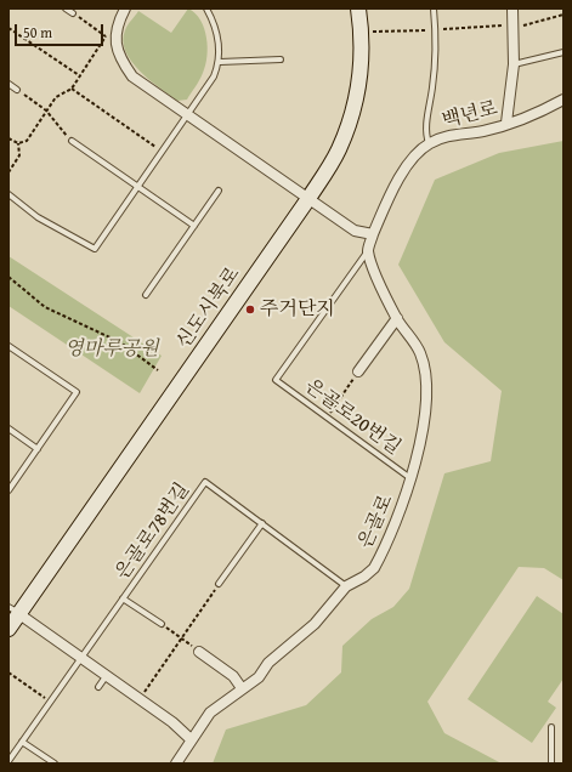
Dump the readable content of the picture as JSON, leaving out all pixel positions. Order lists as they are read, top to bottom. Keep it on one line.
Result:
{"streets":{"street":["백년로","신도시북로","은골로"],"lane":["은골로20번길","은골로78번길"]},"crossings":[["은골로20번길","은골로"]],"parks":["영마루공원"],"places":["주거단지"],"scale_bar":"50 m"}
